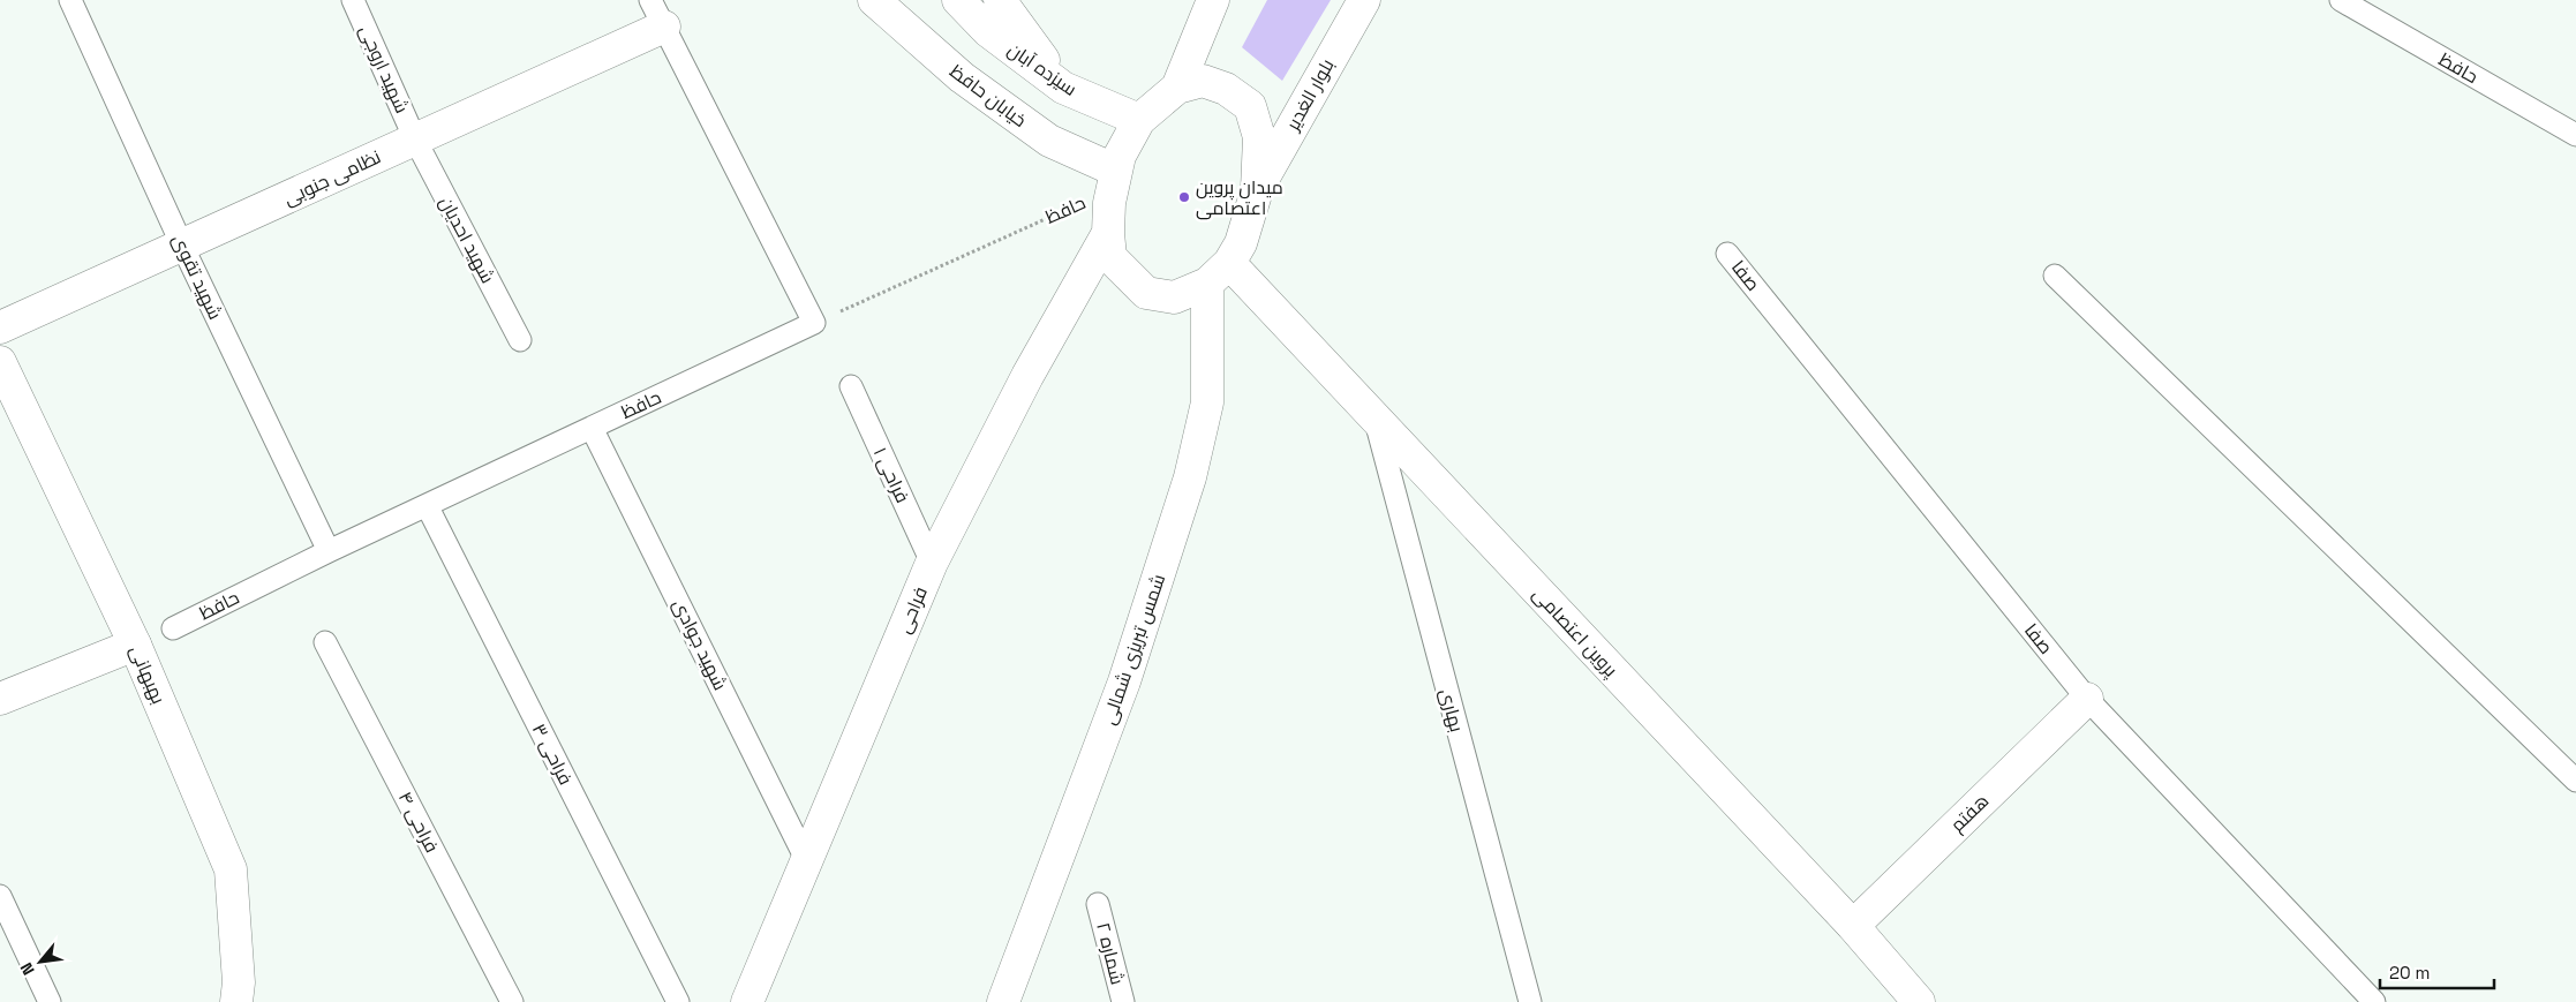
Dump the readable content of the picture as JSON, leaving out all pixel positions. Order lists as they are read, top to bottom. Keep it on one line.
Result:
{"streets":{"street":["سیزده آبان","بلوار الغدیر","خیابان حافظ","نظامی جنوبی","فراحی","پروین اعتصامی","شمس تبریزی شمالی","بهبهانی","هفتم"],"lane":["حافظ","شهید اروجی","شهید احدیان","صفا","شهید تقوی","فراحی ۱","شهید جوادی","بهاری","فراحی ۳","فراحی ۴","شماره ۲"]},"crossings":[["حافظ","سیزده آبان"],["حافظ","بلوار الغدیر"],["حافظ","خیابان حافظ"],["حافظ","شهید تقوی"],["حافظ","فراحی"],["حافظ","پروین اعتصامی"],["حافظ","شهید جوادی"],["حافظ","شمس تبریزی شمالی"],["حافظ","فراحی ۳"],["شهید اروجی","نظامی جنوبی"],["شهید اروجی","شهید احدیان"],["سیزده آبان","بلوار الغدیر"],["سیزده آبان","خیابان حافظ"],["سیزده آبان","فراحی"],["سیزده آبان","پروین اعتصامی"],["سیزده آبان","شمس تبریزی شمالی"],["بلوار الغدیر","خیابان حافظ"],["بلوار الغدیر","فراحی"],["بلوار الغدیر","پروین اعتصامی"],["بلوار الغدیر","شمس تبریزی شمالی"],["خیابان حافظ","فراحی"],["خیابان حافظ","پروین اعتصامی"],["خیابان حافظ","شمس تبریزی شمالی"],["نظامی جنوبی","شهید احدیان"],["نظامی جنوبی","شهید تقوی"],["صفا","هفتم"],["فراحی ۱","فراحی"],["فراحی","پروین اعتصامی"],["فراحی","شهید جوادی"],["فراحی","شمس تبریزی شمالی"],["پروین اعتصامی","شمس تبریزی شمالی"],["پروین اعتصامی","بهاری"],["پروین اعتصامی","هفتم"]],"places":["میدان پروین اعتصامی"],"scale_bar":"20 m","north":"bottom left"}
